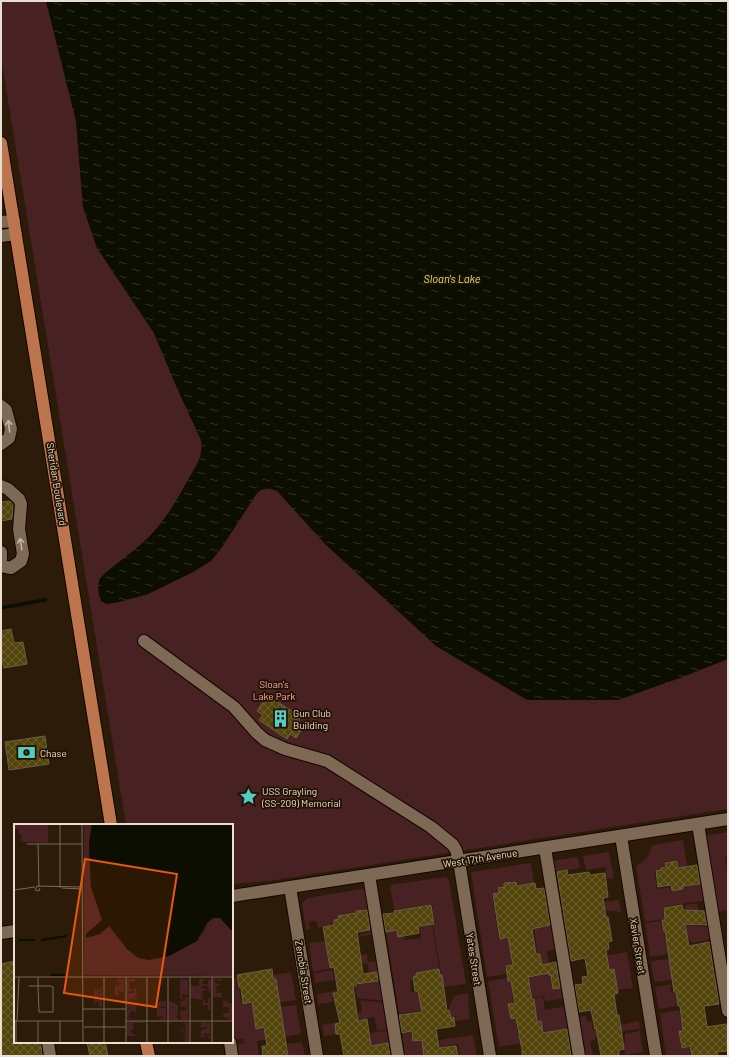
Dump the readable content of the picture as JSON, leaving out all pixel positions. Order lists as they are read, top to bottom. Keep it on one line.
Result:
{"streets":{"main road":["Sheridan Boulevard"],"street":["West 17th Avenue","Xavier Street","Yates Street","Zenobia Street"]},"crossings":[["West 17th Avenue","Xavier Street"],["West 17th Avenue","Yates Street"],["West 17th Avenue","Zenobia Street"]],"water":["Sloan's Lake"],"parks":["Sloan's Lake Park"],"places":{"building":["Gun Club Building"],"bank":["Chase"],"place":["USS Grayling (SS-209) Memorial"]}}
